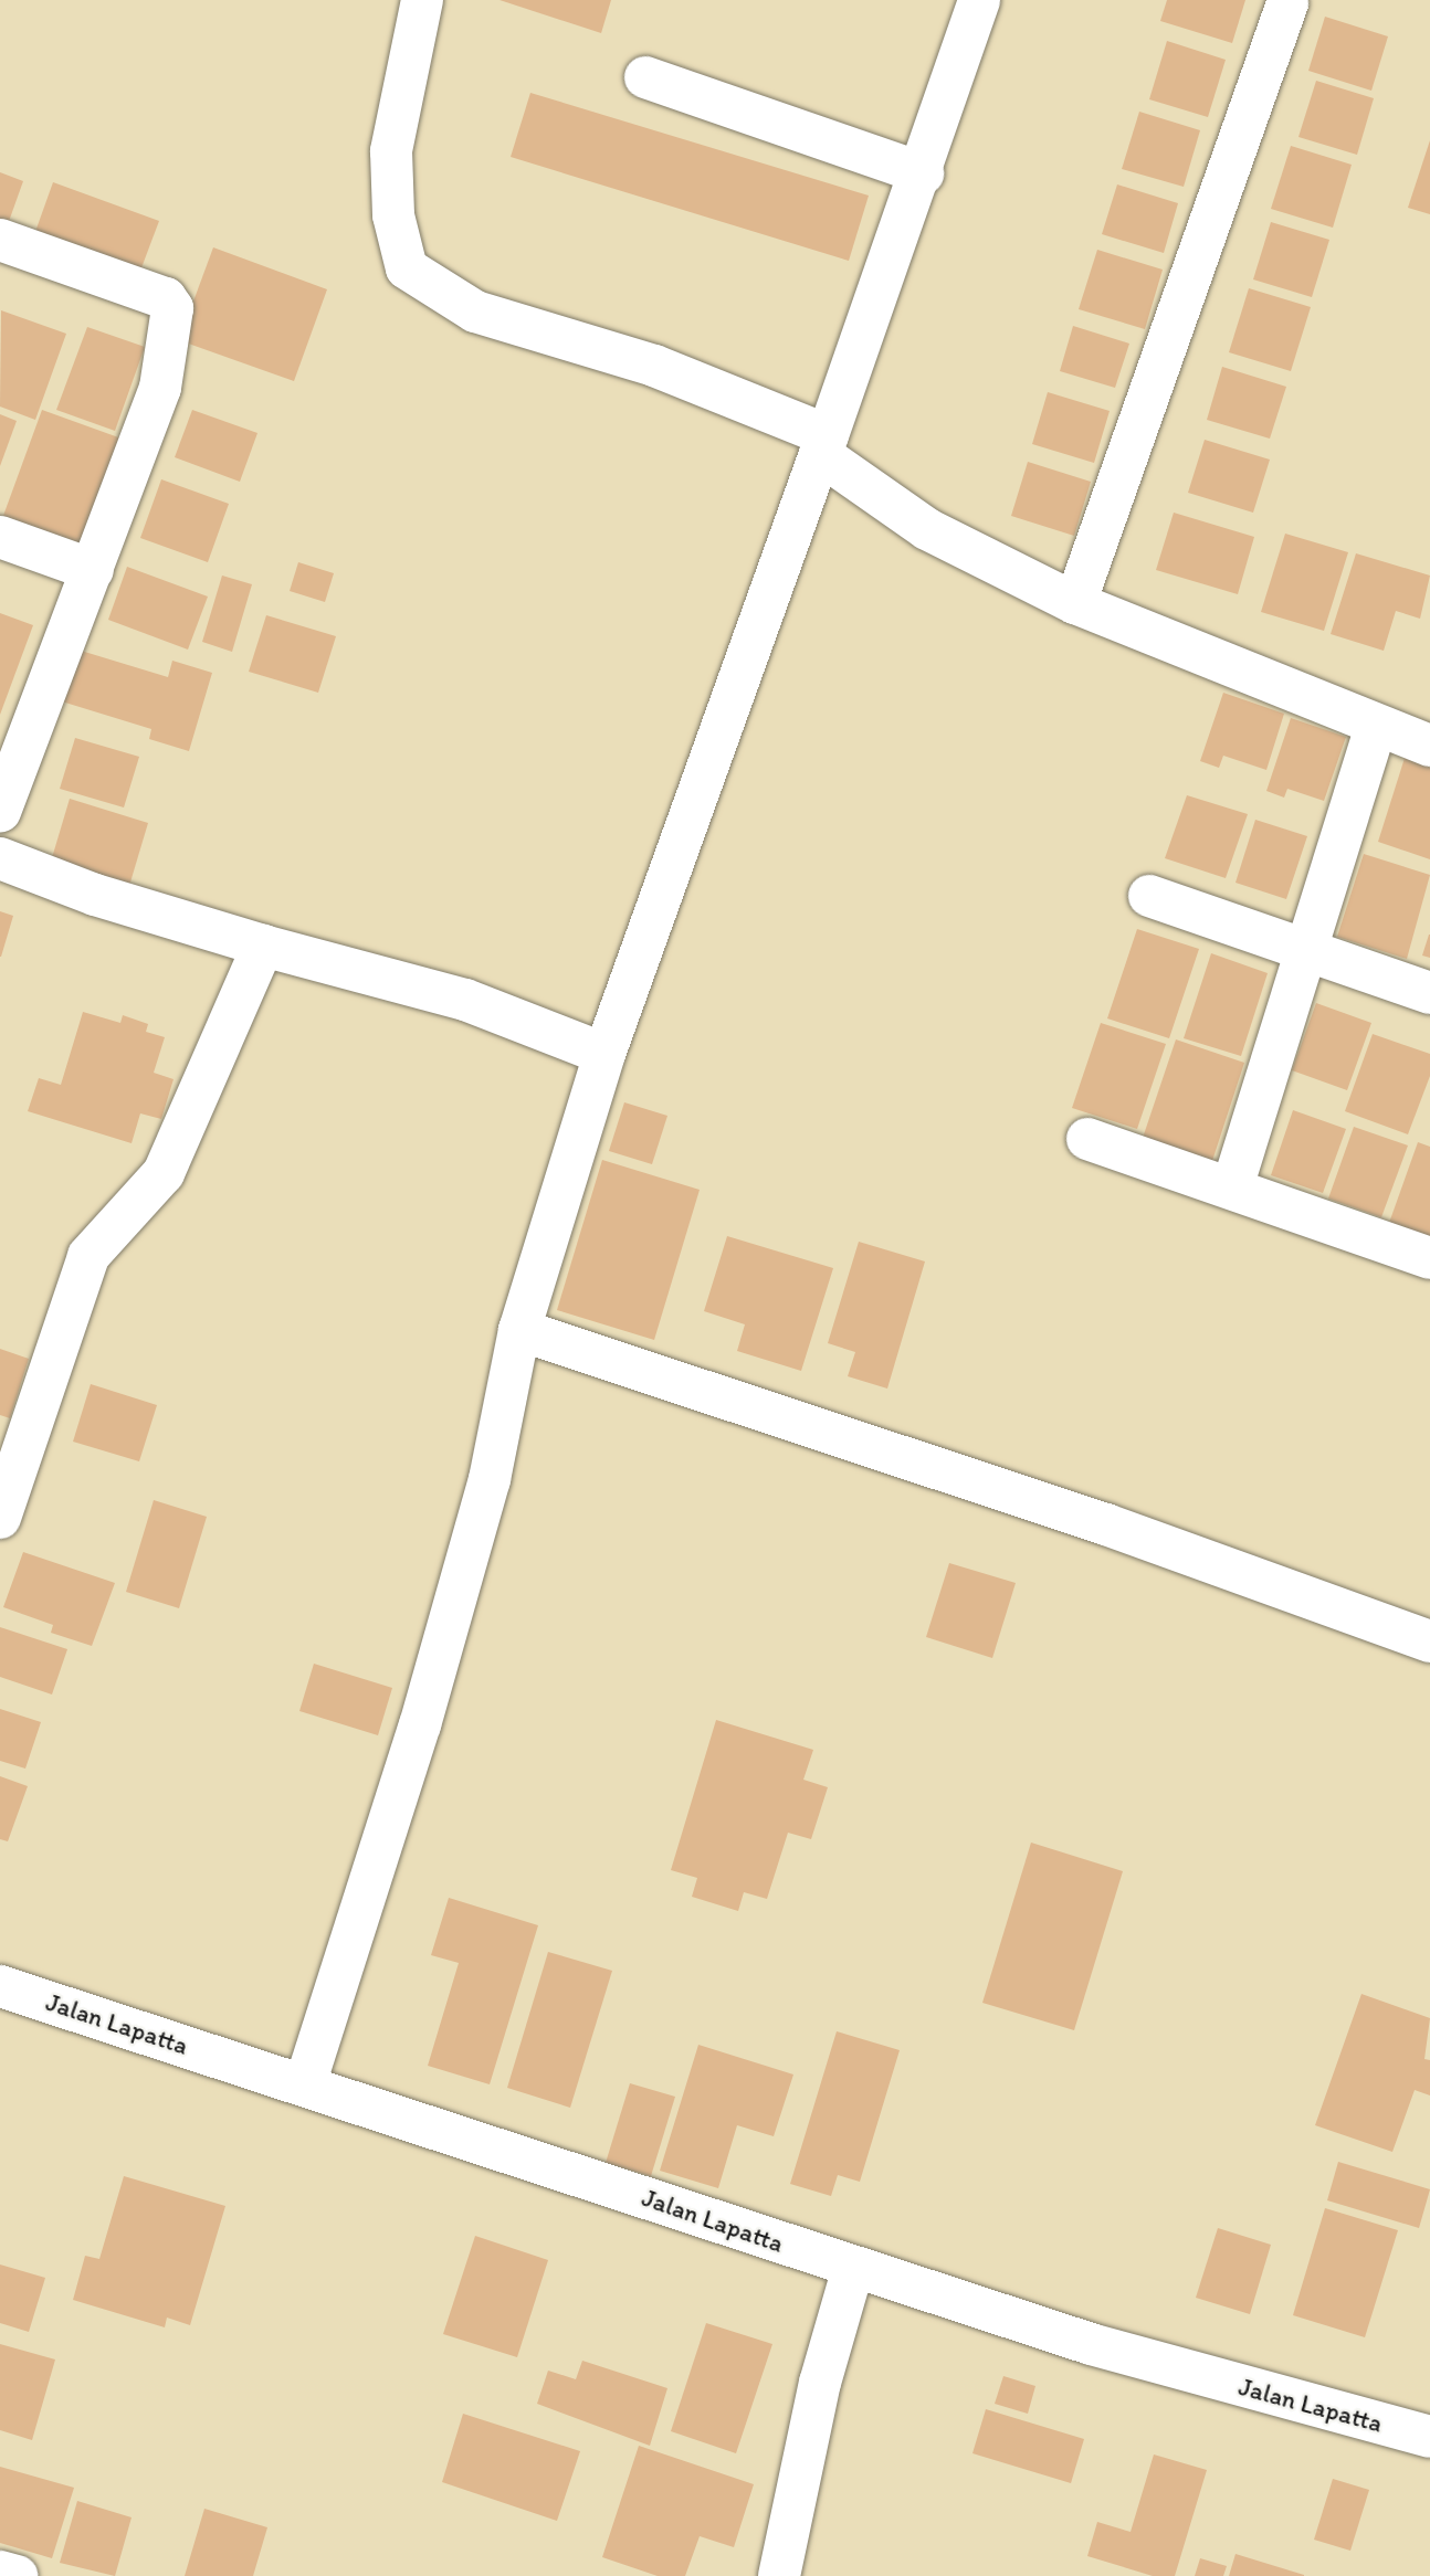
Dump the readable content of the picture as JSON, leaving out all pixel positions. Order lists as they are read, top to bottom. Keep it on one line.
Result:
{"streets":{"street":["Jalan Lapatta"]}}
